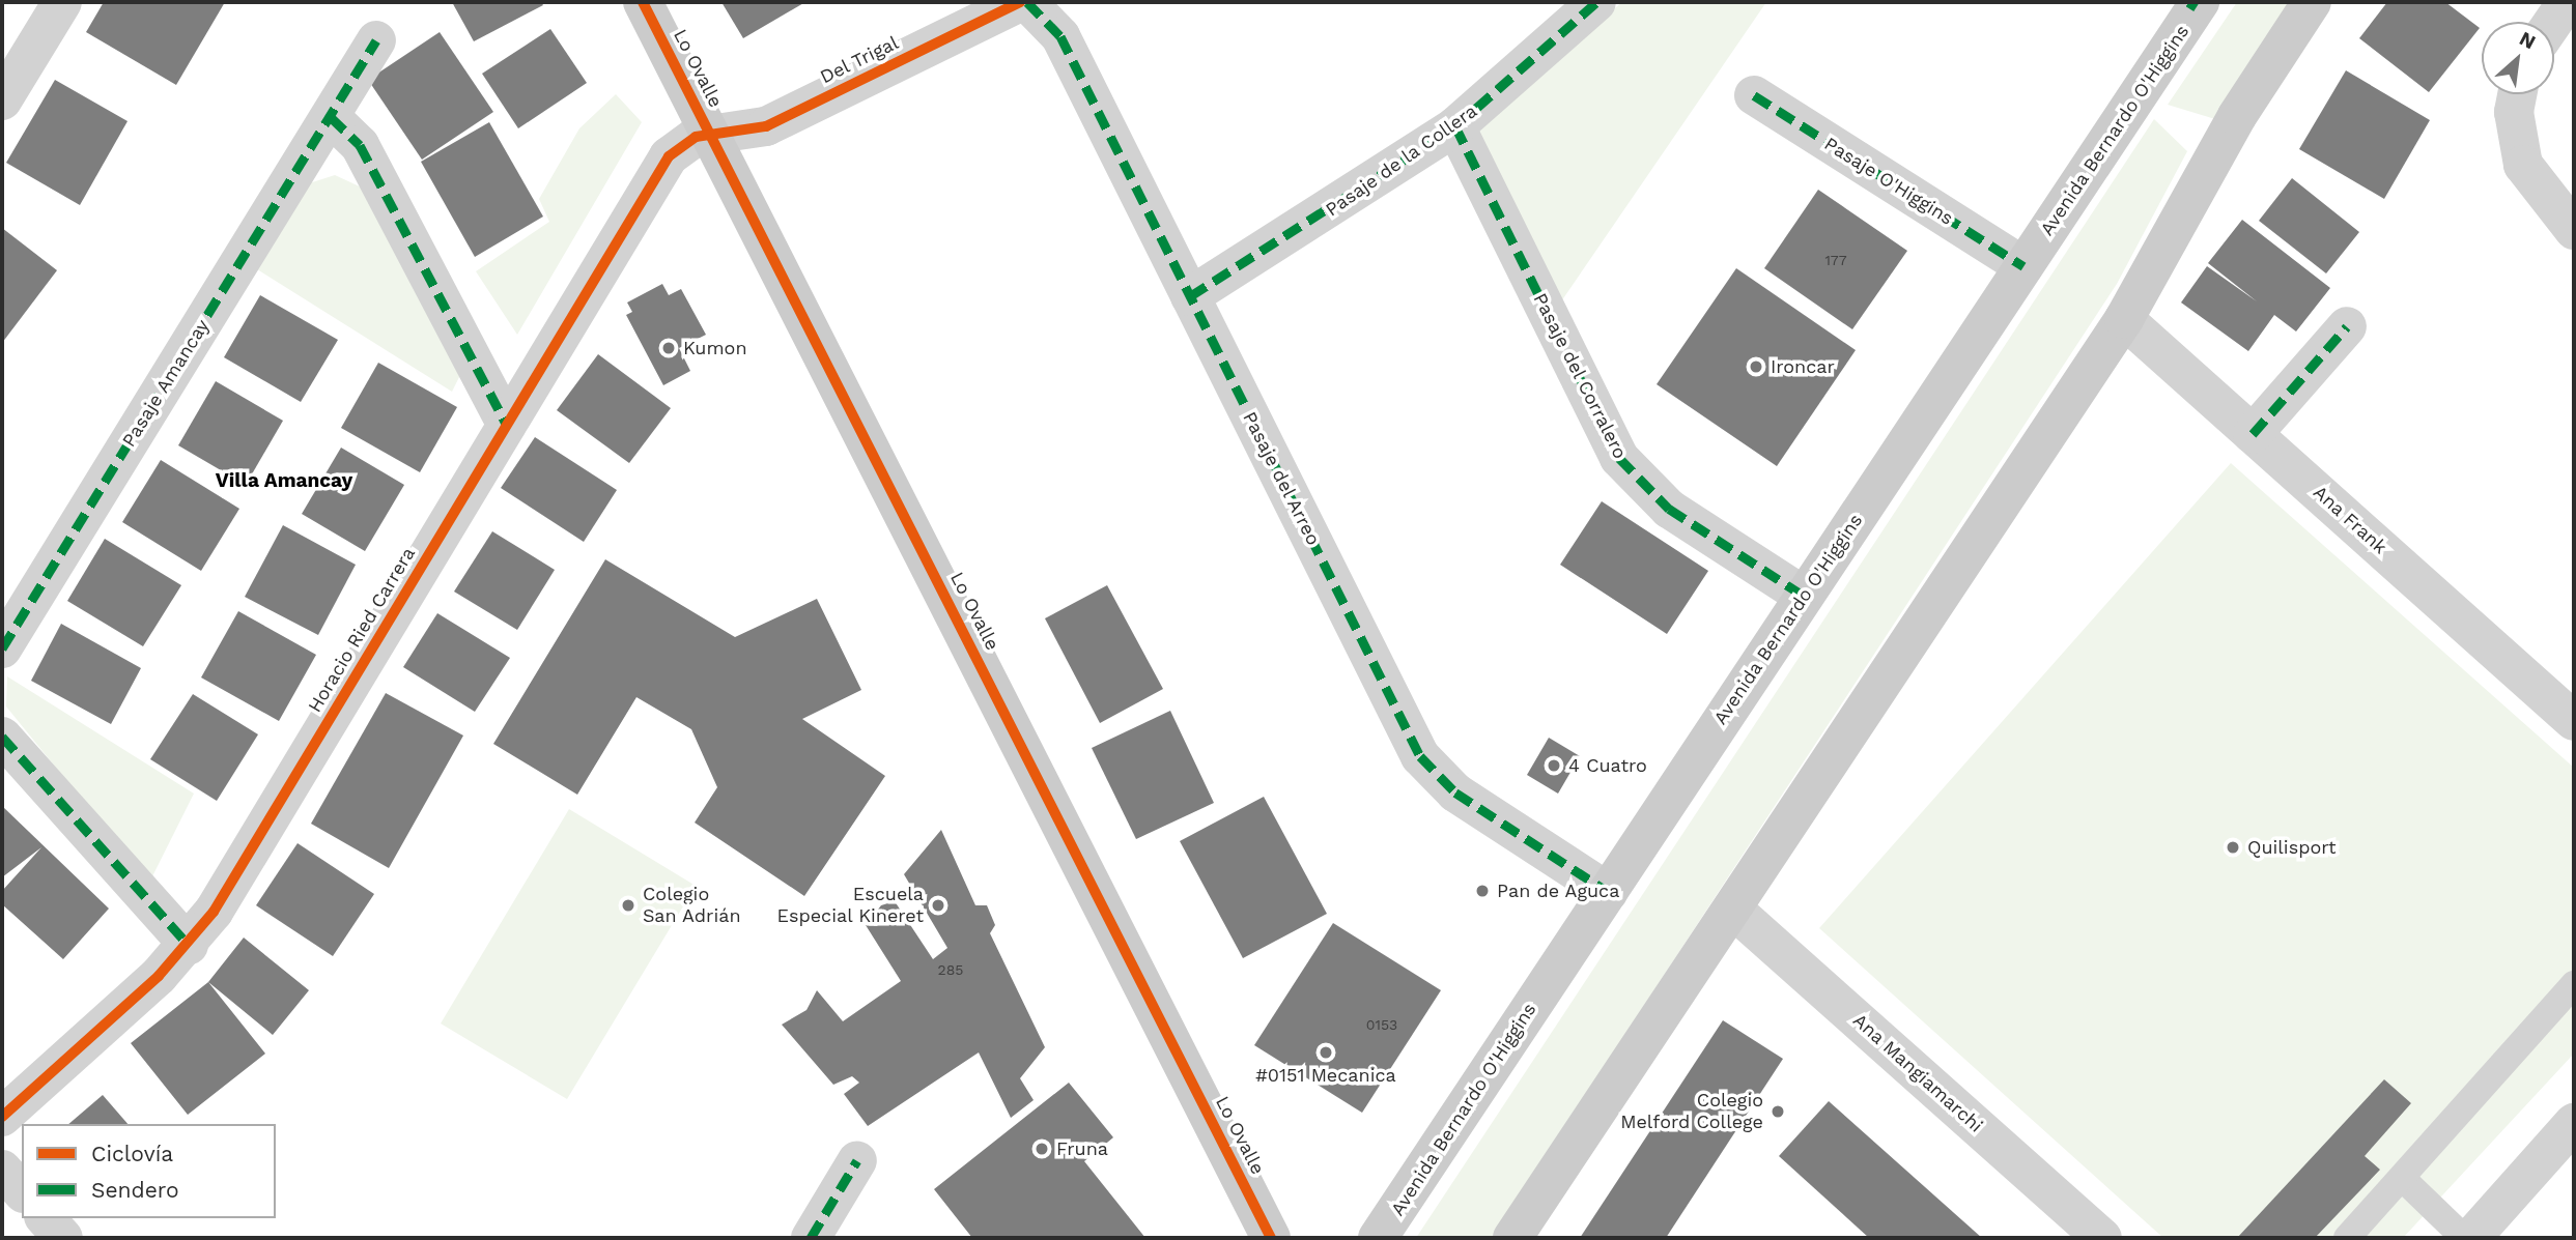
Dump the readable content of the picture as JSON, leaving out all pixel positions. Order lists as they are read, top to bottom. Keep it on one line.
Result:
{"streets":{"main road":["Lo Ovalle","Avenida Bernardo O'Higgins"],"street":["Del Trigal","Pasaje de la Collera","Pasaje O'Higgins","Pasaje del Corralero","Pasaje Amancay","Pasaje del Arreo","Ana Frank","Horacio Ried Carrera","Ana Mangiamarchi"]},"crossings":[["Del Trigal","Lo Ovalle"],["Del Trigal","Horacio Ried Carrera"],["Lo Ovalle","Horacio Ried Carrera"],["Avenida Bernardo O'Higgins","Pasaje O'Higgins"],["Avenida Bernardo O'Higgins","Pasaje del Corralero"],["Avenida Bernardo O'Higgins","Pasaje del Arreo"],["Pasaje de la Collera","Pasaje del Corralero"],["Pasaje de la Collera","Pasaje del Arreo"]],"districts":["Villa Amancay"],"places":["Kumon","Ironcar","4 Cuatro","Quilisport","Pan de Aguca","Colegio San Adrián","Escuela Especial Kineret","#0151 Mecanica","Colegio Melford College","Fruna"],"house_numbers":["177","285","0153"],"legend":["Ciclovía","Sendero"],"north":"top right"}
